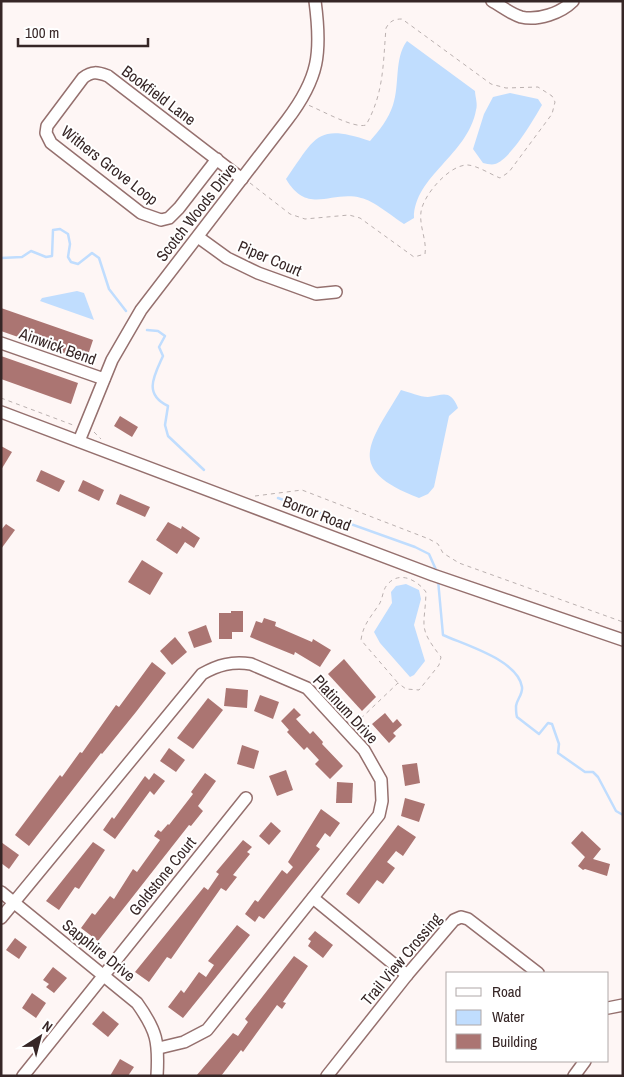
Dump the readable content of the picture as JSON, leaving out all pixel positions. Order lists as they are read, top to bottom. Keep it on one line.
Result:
{"streets":{"street":["Bookfield Lane","Withers Grove Loop","Scotch Woods Drive","Piper Court","Ainwick Bend","Borror Road","Platinum Drive","Goldstone Court","Sapphire Drive","Trail View Crossing"]},"crossings":[["Bookfield Lane","Withers Grove Loop"],["Bookfield Lane","Scotch Woods Drive"],["Scotch Woods Drive","Piper Court"],["Scotch Woods Drive","Ainwick Bend"],["Scotch Woods Drive","Borror Road"],["Platinum Drive","Sapphire Drive"],["Goldstone Court","Sapphire Drive"]],"legend":["Road","Water","Building"],"scale_bar":"100 m","north":"top right"}
